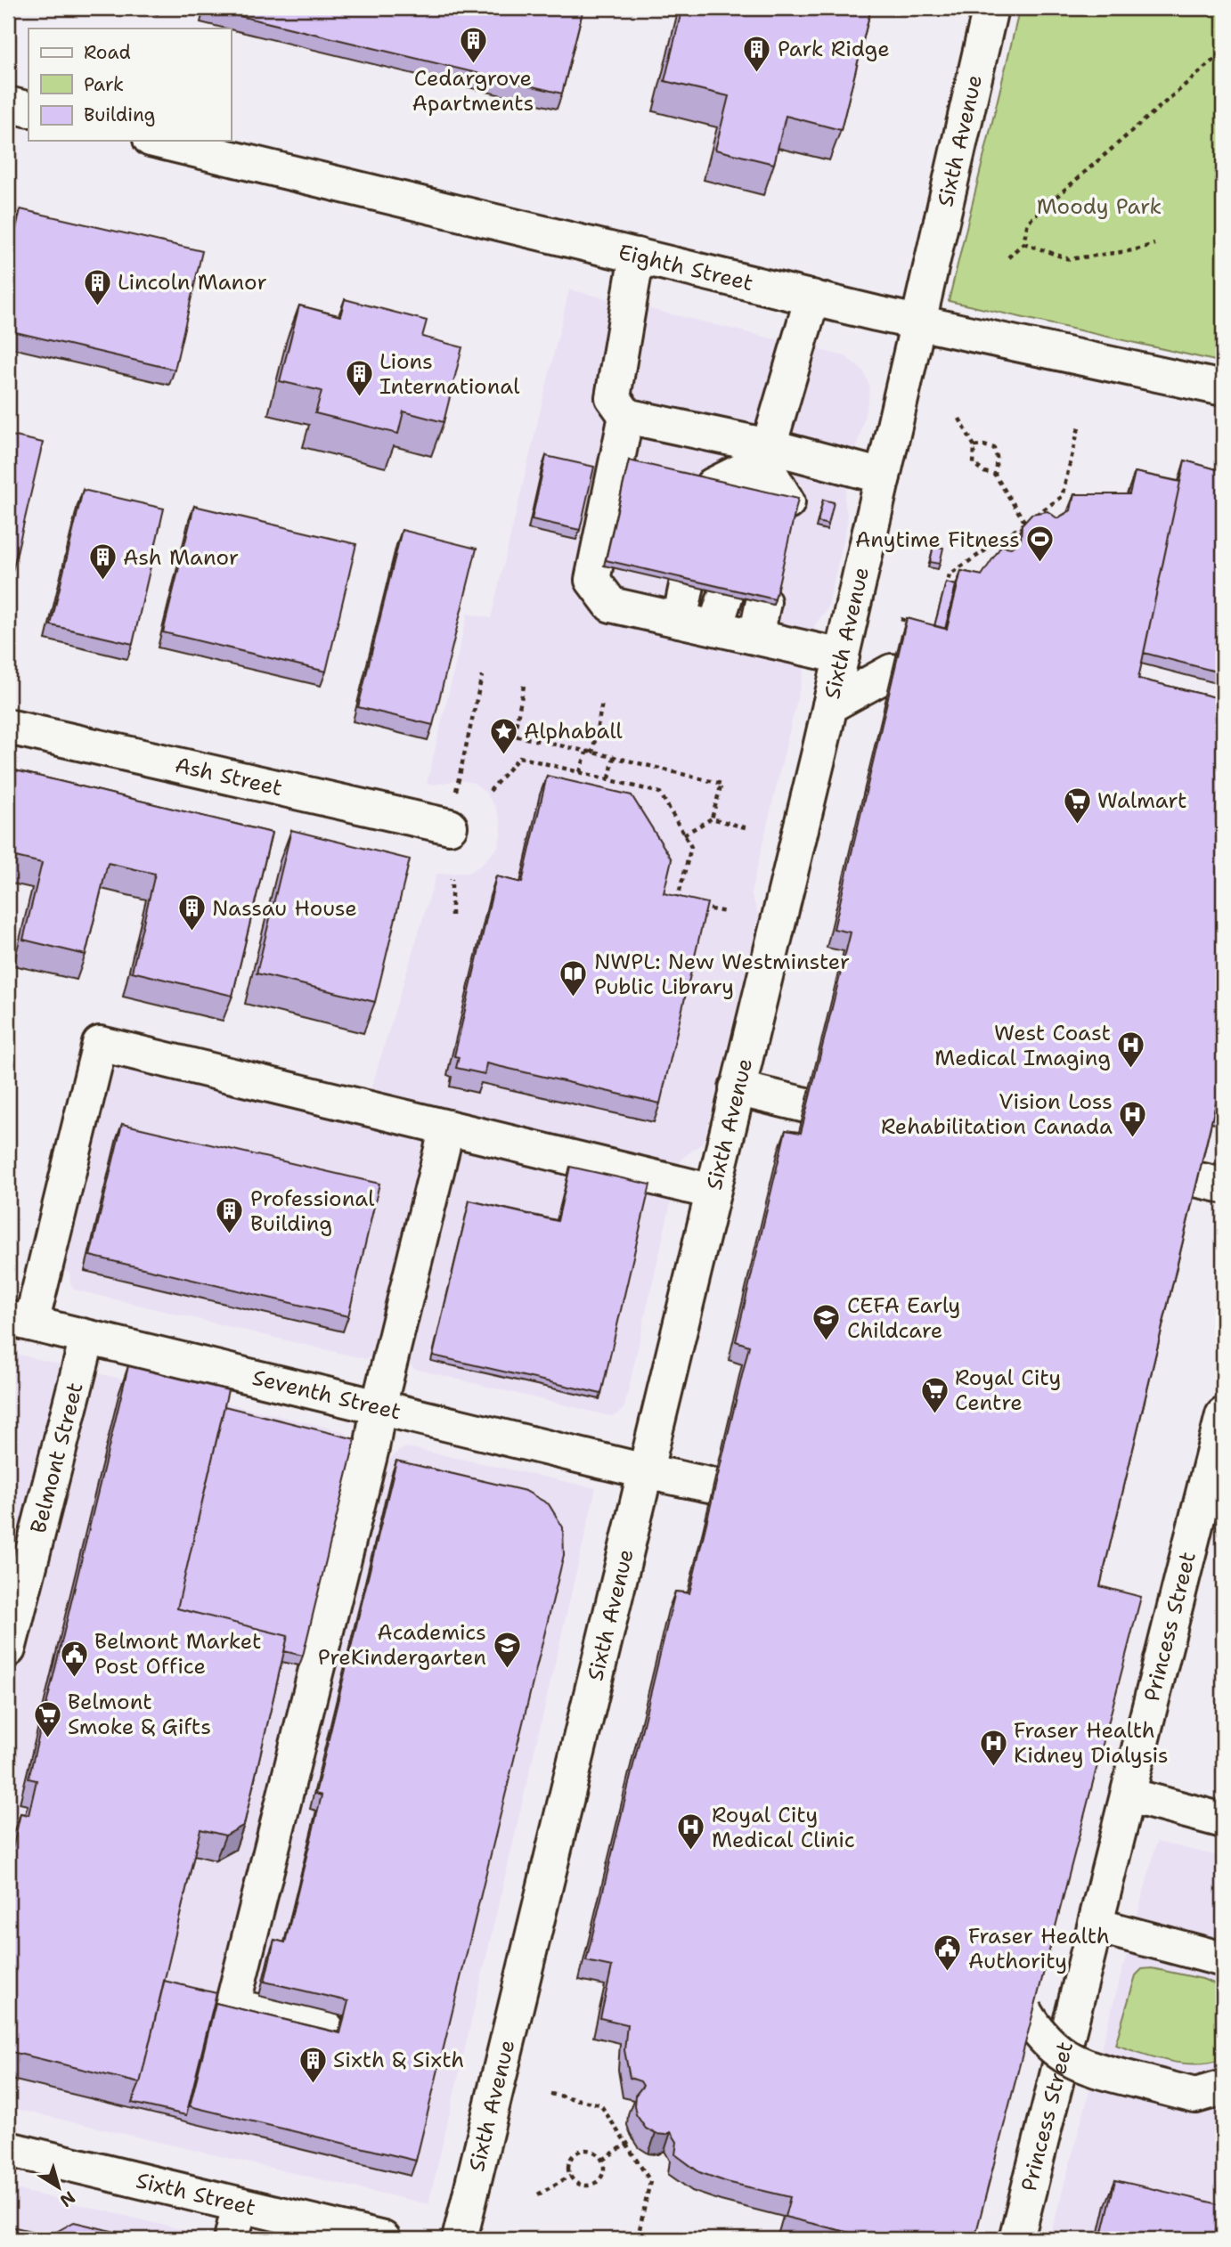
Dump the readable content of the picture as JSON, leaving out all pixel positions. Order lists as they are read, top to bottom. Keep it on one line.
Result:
{"streets":{"street":["Sixth Avenue","Eighth Street","Ash Street","Seventh Street","Belmont Street","Princess Street","Sixth Street"]},"crossings":[["Sixth Avenue","Eighth Street"],["Sixth Avenue","Seventh Street"],["Seventh Street","Belmont Street"]],"parks":["Moody Park"],"places":{"building":["Cedargrove Apartments","Park Ridge","Lincoln Manor","Lions International","Ash Manor","Nassau House","Professional Building","Sixth & Sixth"],"sports":["Anytime Fitness"],"place":["Alphaball"],"supermarket":["Walmart","Royal City Centre","Belmont Smoke & Gifts"],"library":["NWPL: New Westminster Public Library"],"hospital":["West Coast Medical Imaging","Vision Loss Rehabilitation Canada","Fraser Health Kidney Dialysis","Royal City Medical Clinic"],"school or university":["CEFA Early Childcare","Academics PreKindergarten"],"public building":["Belmont Market Post Office","Fraser Health Authority"]},"legend":["Road","Park","Building"],"north":"bottom right"}
